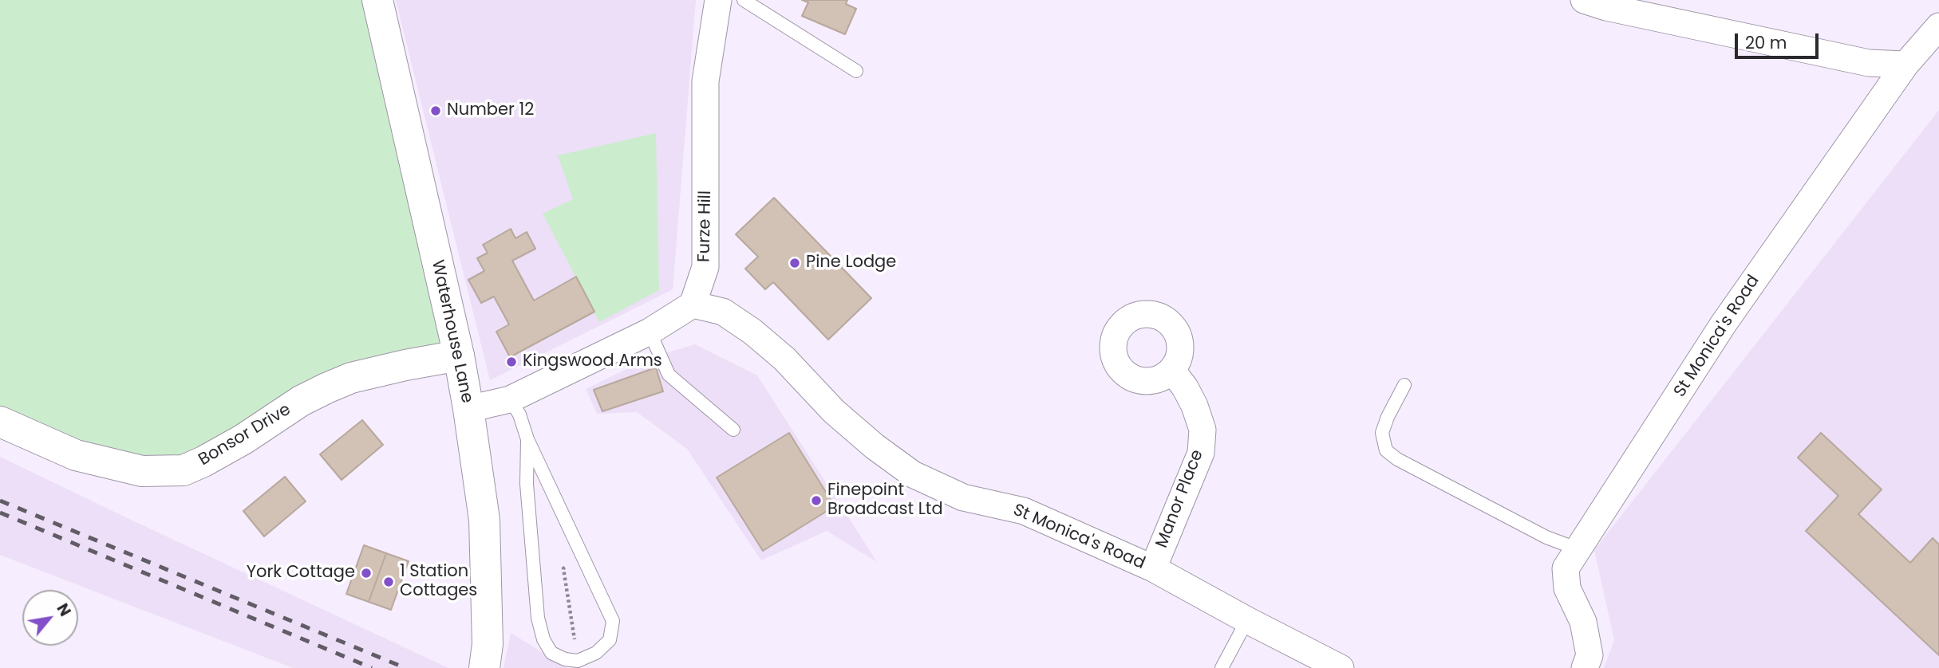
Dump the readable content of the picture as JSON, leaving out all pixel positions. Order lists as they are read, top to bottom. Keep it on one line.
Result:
{"streets":{"main road":["Waterhouse Lane","Bonsor Drive"],"street":["Furze Hill","St Monica's Road","Manor Place"]},"crossings":[["Furze Hill","St Monica's Road"],["Waterhouse Lane","Bonsor Drive"],["St Monica's Road","Manor Place"]],"places":["Number 12","Pine Lodge","Kingswood Arms","Finepoint Broadcast Ltd","York Cottage","1 Station Cottages"],"scale_bar":"20 m","north":"top right"}
